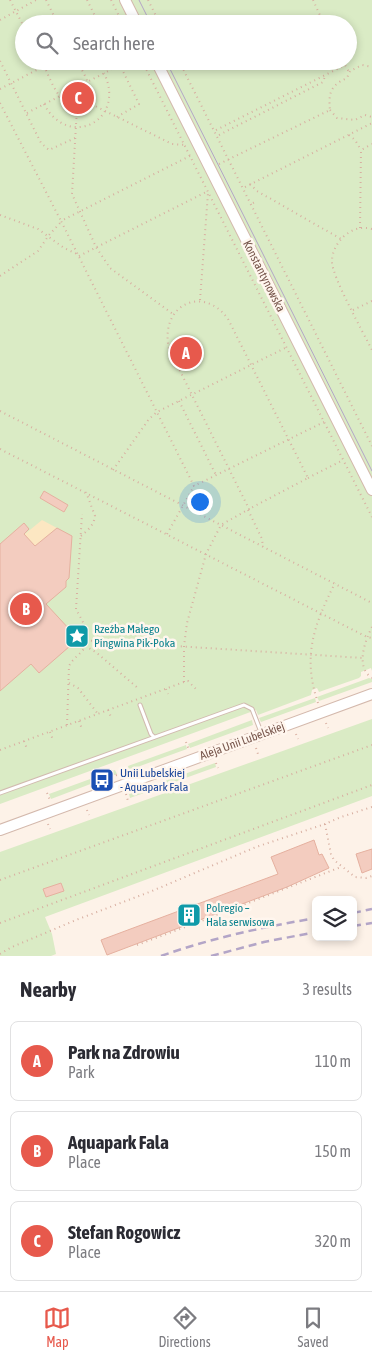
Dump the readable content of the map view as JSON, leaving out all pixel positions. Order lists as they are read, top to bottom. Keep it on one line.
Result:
{"streets":{"main road":["Konstantynowska","Aleja Unii Lubelskiej"]},"places":{"place":["Rzeźba Małego Pingwina Pik-Poka"],"bus stop":["Unii Lubelskiej - Aquapark Fala"],"building":["Polregio – Hala serwisowa"]},"page":{"search":"Search here","pins":["C","A","B"],"heading":["Nearby","3 results"],"list":[{"mark":"A","name":"Park na Zdrowiu","note":"Park","value":"110 m"},{"mark":"B","name":"Aquapark Fala","note":"Place","value":"150 m"},{"mark":"C","name":"Stefan Rogowicz","note":"Place","value":"320 m"}],"nav":["Map","Directions","Saved"]}}
